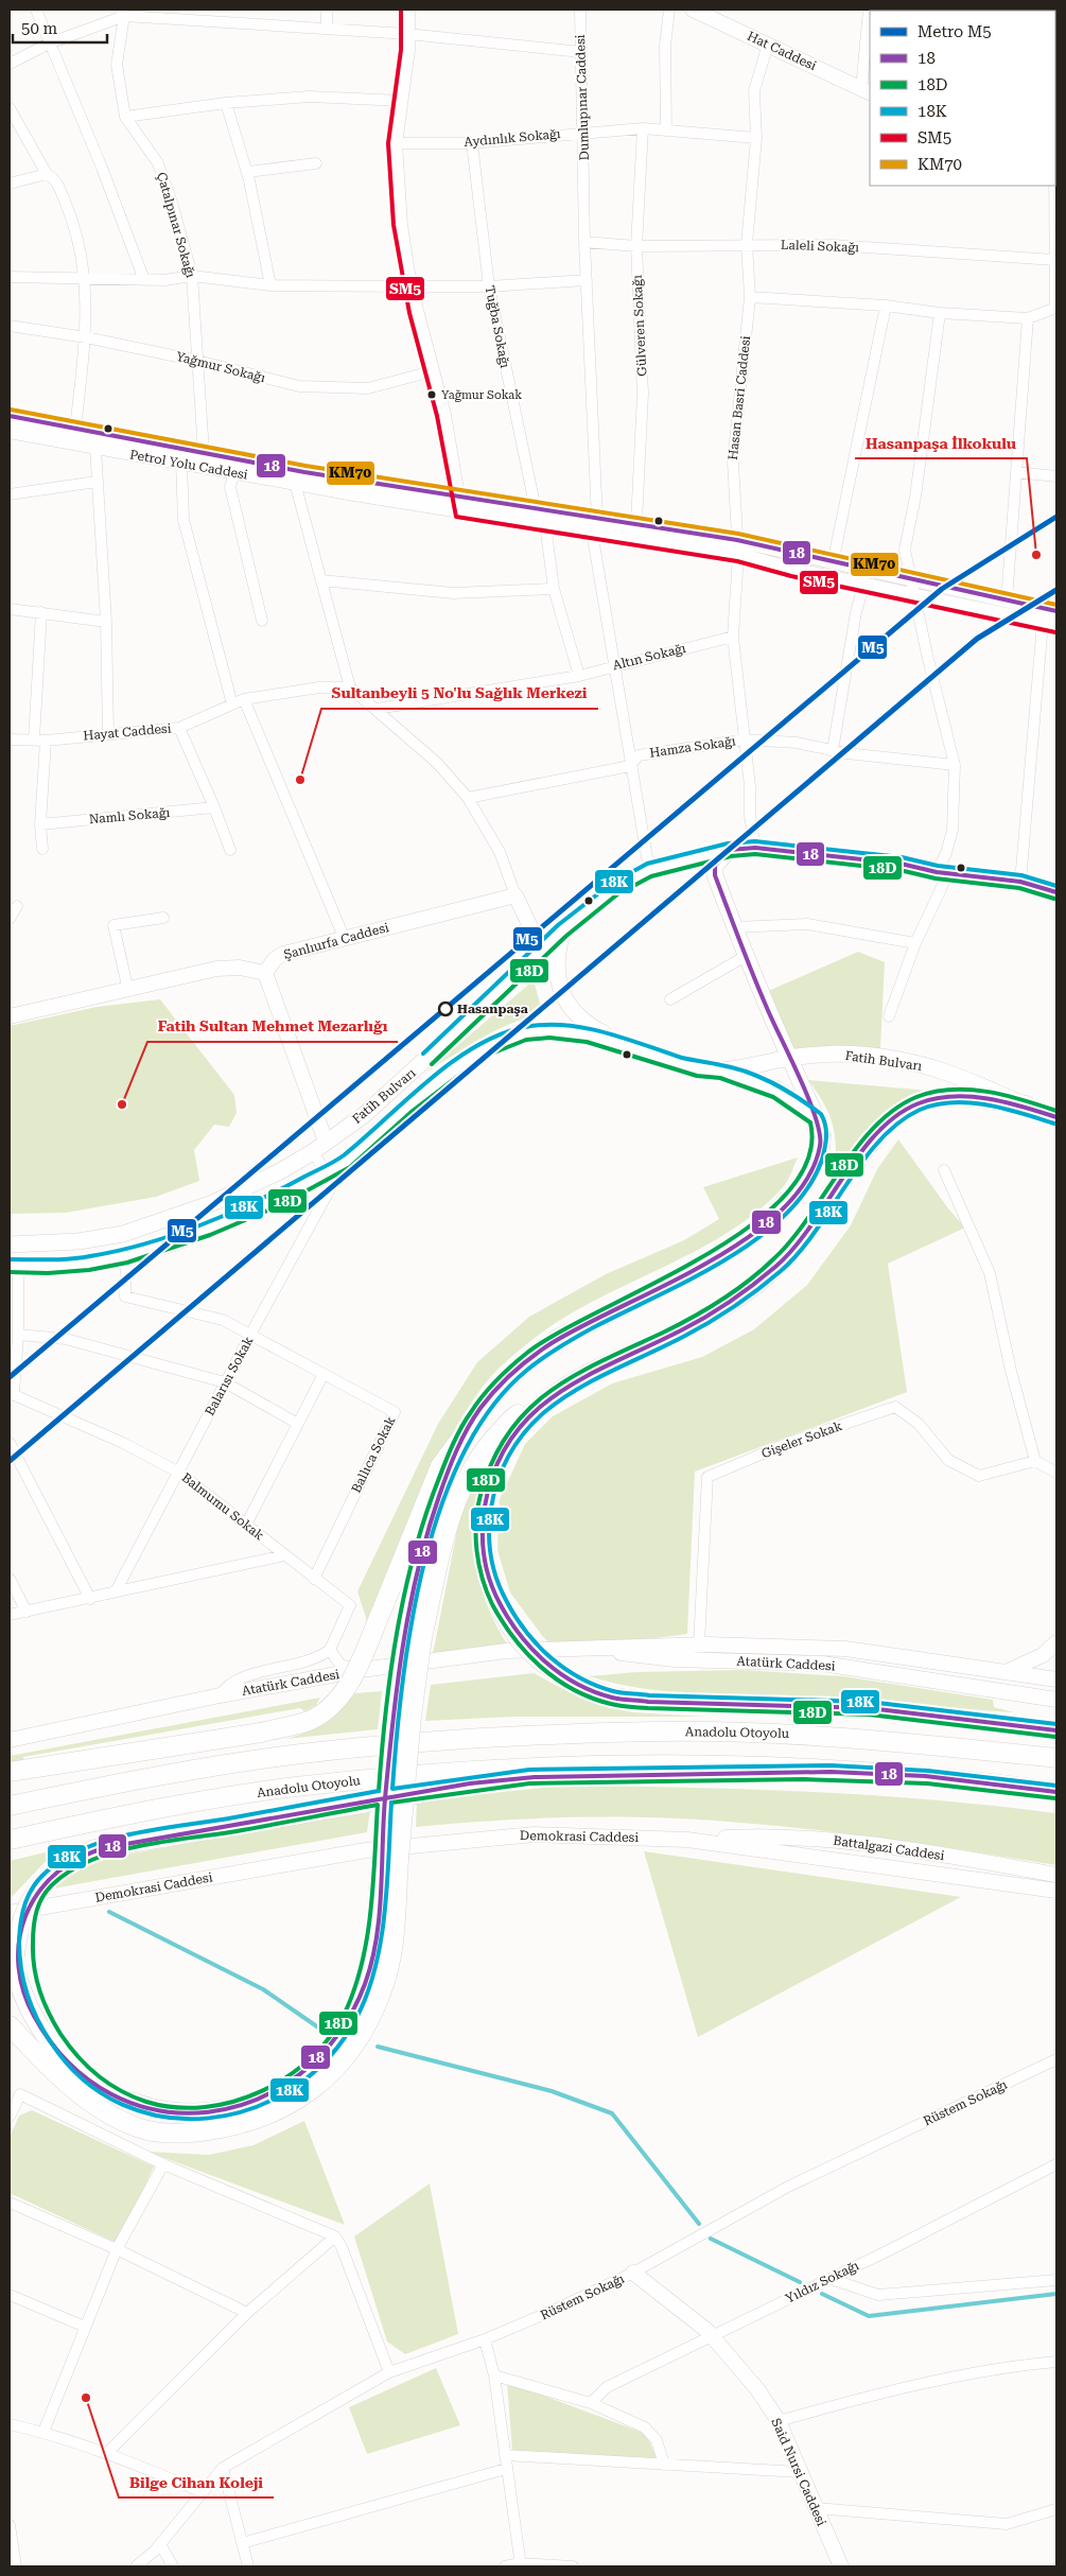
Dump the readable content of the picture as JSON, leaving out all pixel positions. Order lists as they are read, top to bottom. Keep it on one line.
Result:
{"streets":{"highway":["Anadolu Otoyolu"],"main road":["Hat Caddesi","Petrol Yolu Caddesi","Şanlıurfa Caddesi","Fatih Bulvarı","Atatürk Caddesi","Demokrasi Caddesi","Battalgazi Caddesi","Said Nursi Caddesi"],"street":["Dumlupınar Caddesi","Aydınlık Sokağı","Çatalpınar Sokağı","Laleli Sokağı","Gülveren Sokağı","Tuğba Sokağı","Yağmur Sokağı","Hasan Basri Caddesi","Altın Sokağı","Hayat Caddesi","Hamza Sokağı","Namlı Sokağı","Balarısı Sokak","Gişeler Sokak","Ballıca Sokak","Balmumu Sokak","Rüstem Sokağı","Yıldız Sokağı"]},"crossings":[["Hat Caddesi","Hasan Basri Caddesi"],["Dumlupınar Caddesi","Aydınlık Sokağı"],["Dumlupınar Caddesi","Laleli Sokağı"],["Dumlupınar Caddesi","Petrol Yolu Caddesi"],["Dumlupınar Caddesi","Altın Sokağı"],["Dumlupınar Caddesi","Hamza Sokağı"],["Dumlupınar Caddesi","Fatih Bulvarı"],["Aydınlık Sokağı","Gülveren Sokağı"],["Aydınlık Sokağı","Tuğba Sokağı"],["Aydınlık Sokağı","Hasan Basri Caddesi"],["Çatalpınar Sokağı","Yağmur Sokağı"],["Çatalpınar Sokağı","Petrol Yolu Caddesi"],["Laleli Sokağı","Gülveren Sokağı"],["Laleli Sokağı","Hasan Basri Caddesi"],["Gülveren Sokağı","Petrol Yolu Caddesi"],["Tuğba Sokağı","Petrol Yolu Caddesi"],["Hasan Basri Caddesi","Petrol Yolu Caddesi"],["Hasan Basri Caddesi","Altın Sokağı"],["Hasan Basri Caddesi","Hamza Sokağı"],["Hasan Basri Caddesi","Fatih Bulvarı"],["Fatih Bulvarı","Balarısı Sokak"],["Balarısı Sokak","Balmumu Sokak"],["Gişeler Sokak","Atatürk Caddesi"],["Ballıca Sokak","Balmumu Sokak"],["Demokrasi Caddesi","Battalgazi Caddesi"],["Rüstem Sokağı","Said Nursi Caddesi"],["Yıldız Sokağı","Said Nursi Caddesi"]],"places":["Yağmur Sokak","Hasanpaşa İlkokulu","Sultanbeyli 5 No'lu Sağlık Merkezi","Hasanpaşa","Fatih Sultan Mehmet Mezarlığı","Bilge Cihan Koleji"],"lines":["transit line SM5","transit line KM70","transit line 18","metro line M5","transit line 18K","transit line 18D"],"legend":["Metro M5","18","18D","18K","SM5","KM70"],"scale_bar":"50 m"}
